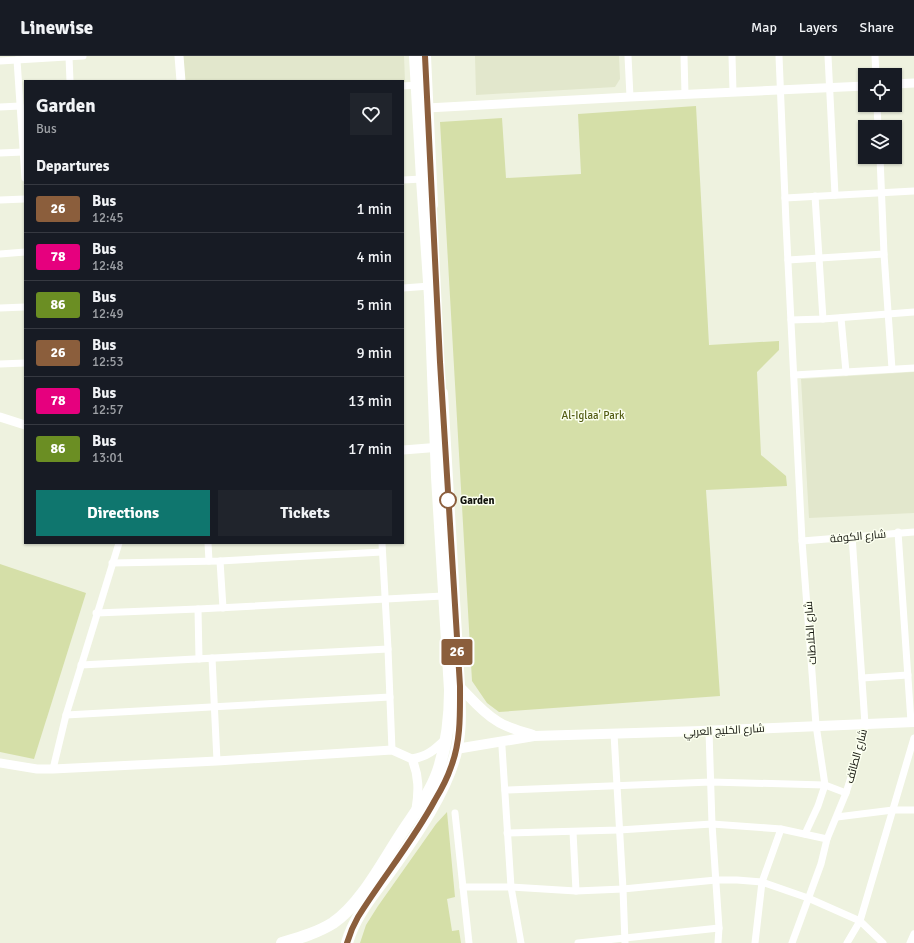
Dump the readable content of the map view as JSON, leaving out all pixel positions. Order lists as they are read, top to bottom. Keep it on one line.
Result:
{"streets":{"main road":["شارع الخليج العربي"],"street":["شارع الكوفة","شارع الخلاطات","شارع الطائف"]},"crossings":[["شارع الكوفة","شارع الخلاطات"],["شارع الكوفة","شارع الطائف"],["شارع الخلاطات","شارع الخليج العربي"],["شارع الخليج العربي","شارع الطائف"]],"parks":["Al-Iglaa' Park"],"places":["Garden"],"lines":["bus line 26"],"page":{"header":"Linewise","nav":["Map","Layers","Share"],"on_map":"26","heading":[["Garden","Bus"],"Departures"],"list":[{"mark":"26","name":"Bus","note":"12:45","value":"1 min"},{"mark":"78","name":"Bus","note":"12:48","value":"4 min"},{"mark":"86","name":"Bus","note":"12:49","value":"5 min"},{"mark":"26","name":"Bus","note":"12:53","value":"9 min"},{"mark":"78","name":"Bus","note":"12:57","value":"13 min"},{"mark":"86","name":"Bus","note":"13:01","value":"17 min"}],"buttons":["Directions","Tickets"]}}
